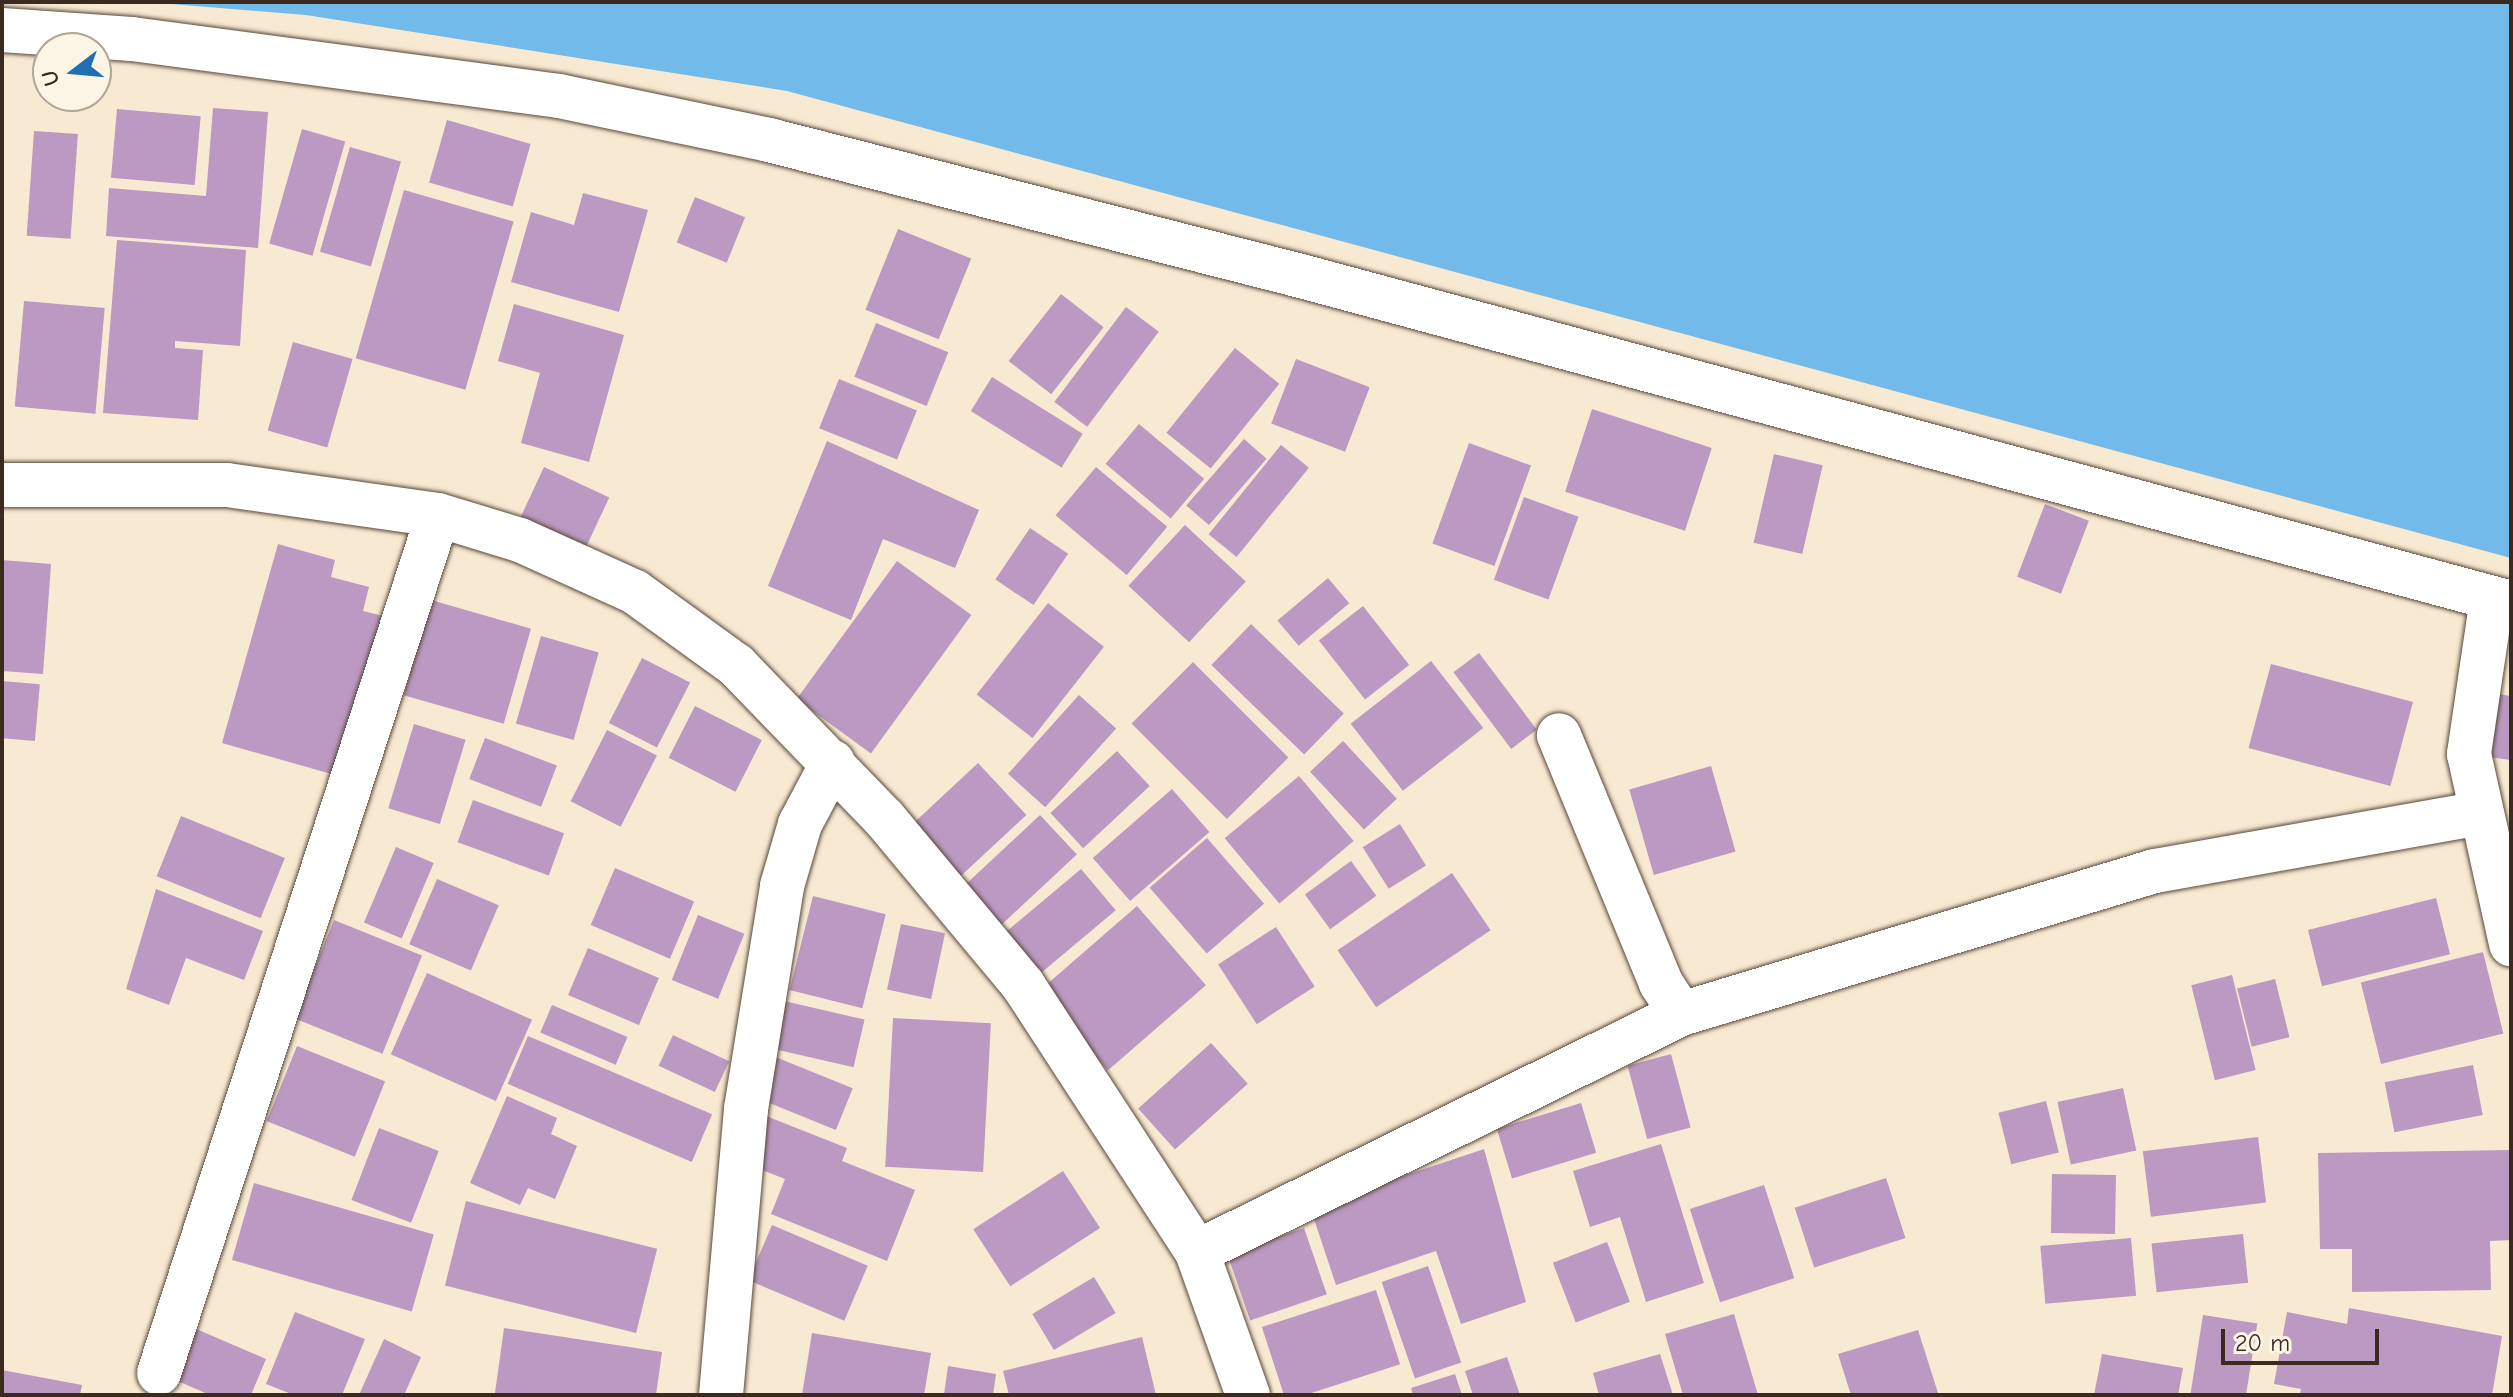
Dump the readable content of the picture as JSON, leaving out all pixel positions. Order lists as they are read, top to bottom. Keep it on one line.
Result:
{"scale_bar":"20 m","north":"left"}
